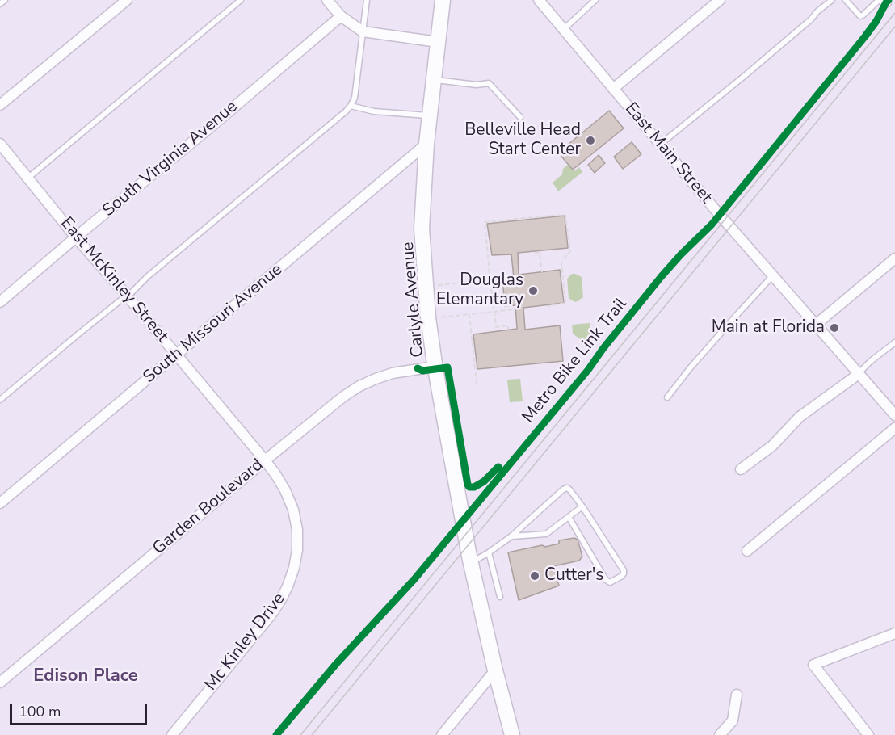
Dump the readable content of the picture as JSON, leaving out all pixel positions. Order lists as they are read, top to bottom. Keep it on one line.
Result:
{"streets":{"main road":["Carlyle Avenue"],"street":["East Main Street","South Virginia Avenue","East McKinley Street","South Missouri Avenue","Garden Boulevard","Mc Kinley Drive"],"cycle path":["Metro Bike Link Trail"]},"crossings":[["South Virginia Avenue","East McKinley Street"],["East McKinley Street","South Missouri Avenue"],["East McKinley Street","Garden Boulevard"],["East McKinley Street","Mc Kinley Drive"],["Carlyle Avenue","South Missouri Avenue"],["Carlyle Avenue","Garden Boulevard"],["Garden Boulevard","Mc Kinley Drive"]],"districts":["Edison Place"],"places":["Belleville Head Start Center","Douglas Elemantary","Main at Florida","Cutter's"],"scale_bar":"100 m"}
